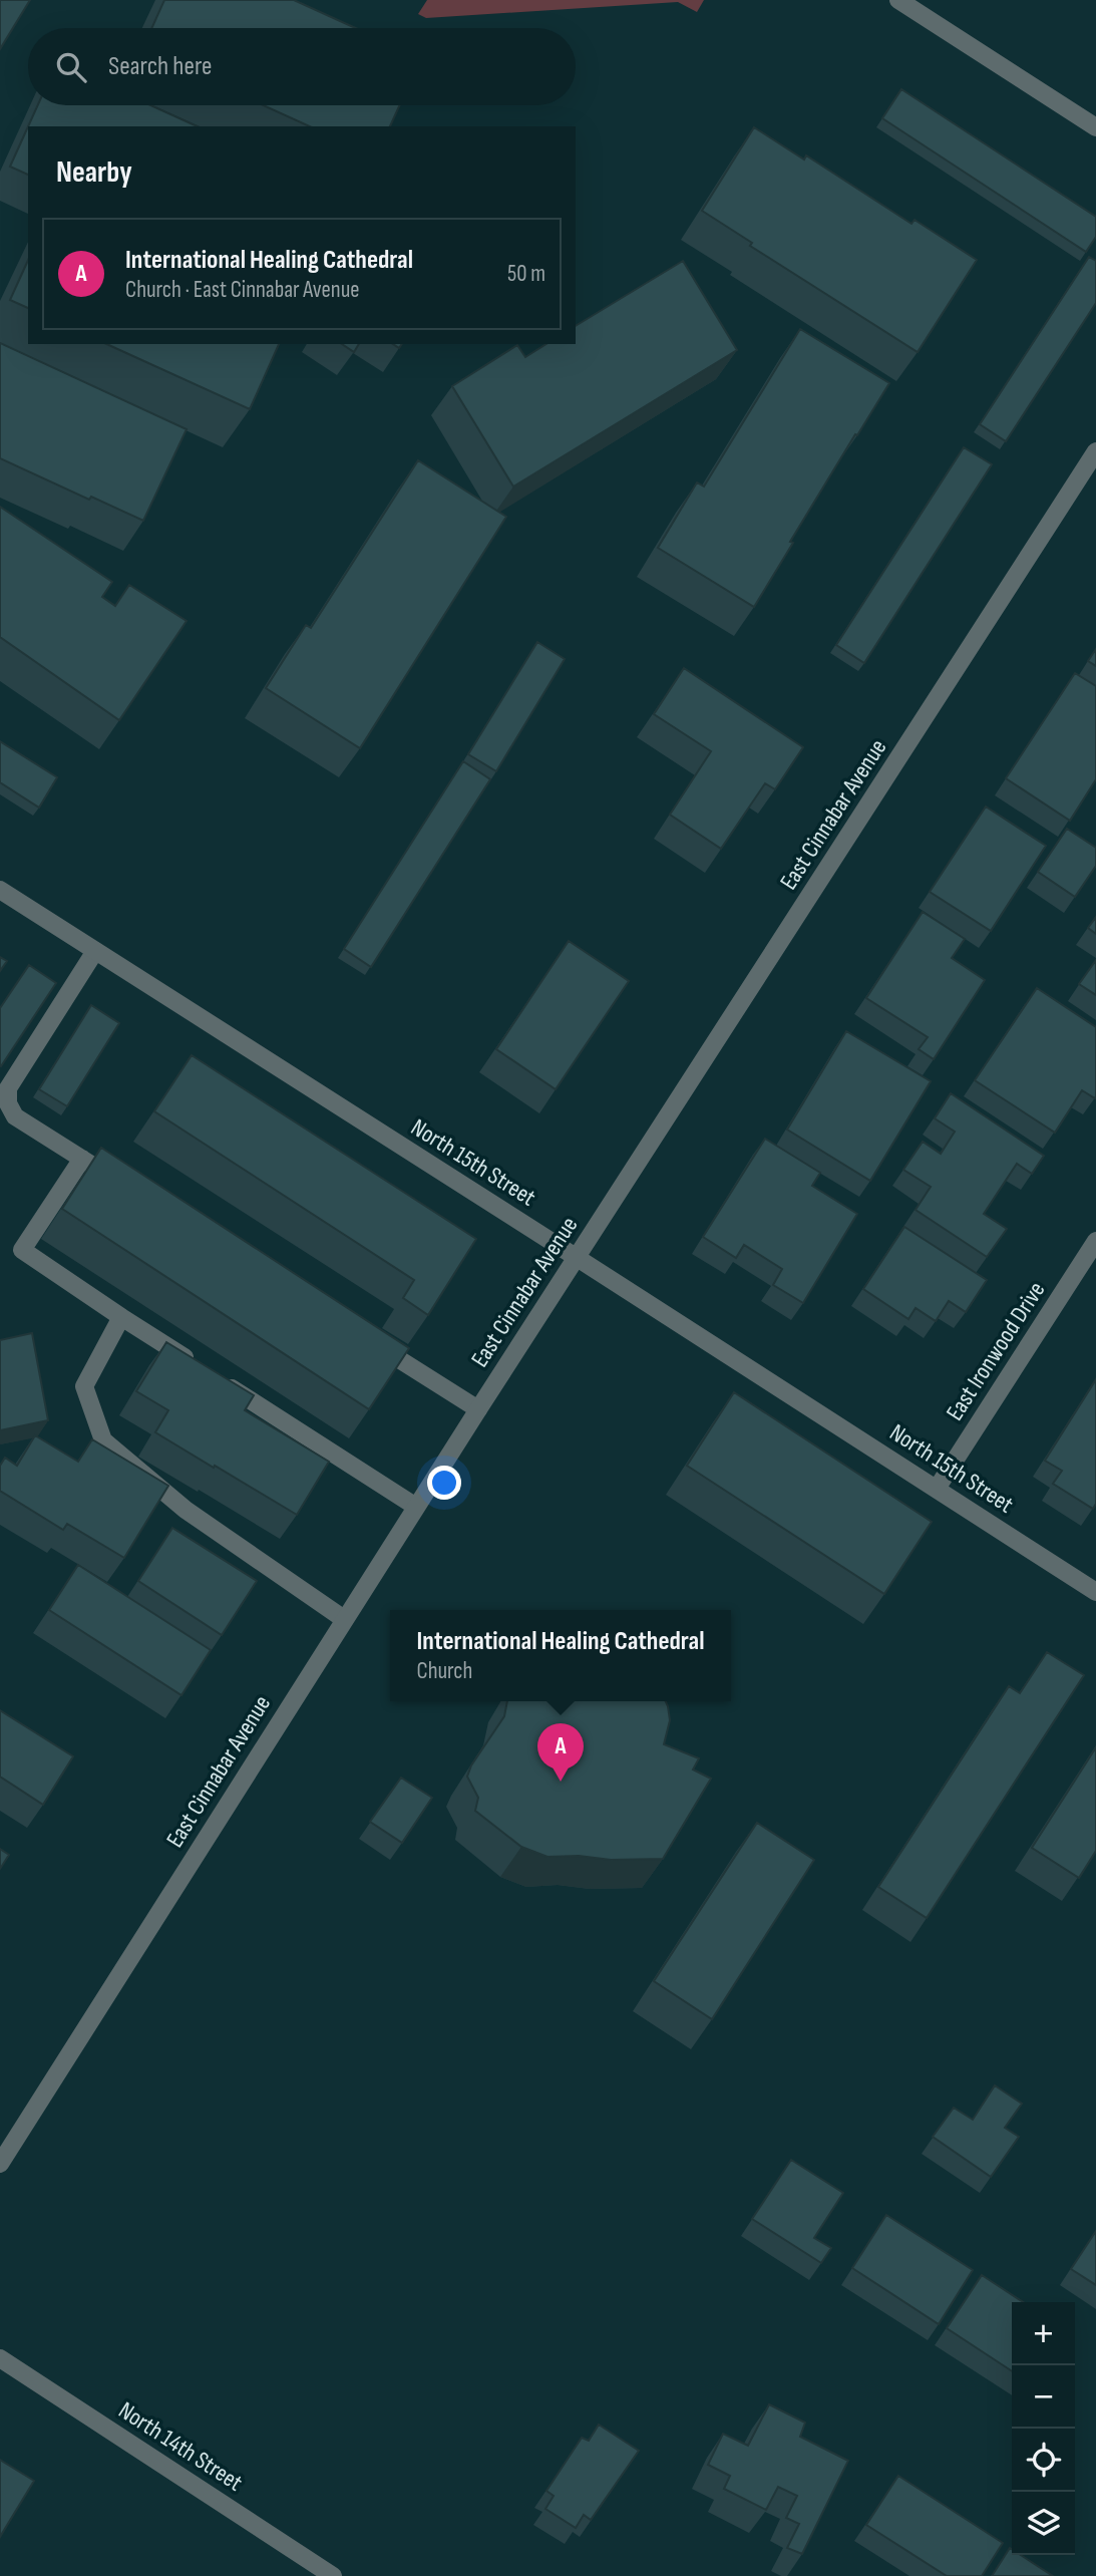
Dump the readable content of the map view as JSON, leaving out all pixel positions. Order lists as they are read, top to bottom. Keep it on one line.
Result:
{"streets":{"street":["East Cinnabar Avenue","North 15th Street","East Ironwood Drive","North 14th Street"]},"crossings":[["East Cinnabar Avenue","North 15th Street"],["North 15th Street","East Ironwood Drive"]],"page":{"search":"Search here","heading":"Nearby","list":[{"mark":"A","name":"International Healing Cathedral","note":"Church · East Cinnabar Avenue","value":"50 m"}],"popup":["International Healing Cathedral","Church"],"pins":"A","map_buttons":["+","−"]}}
